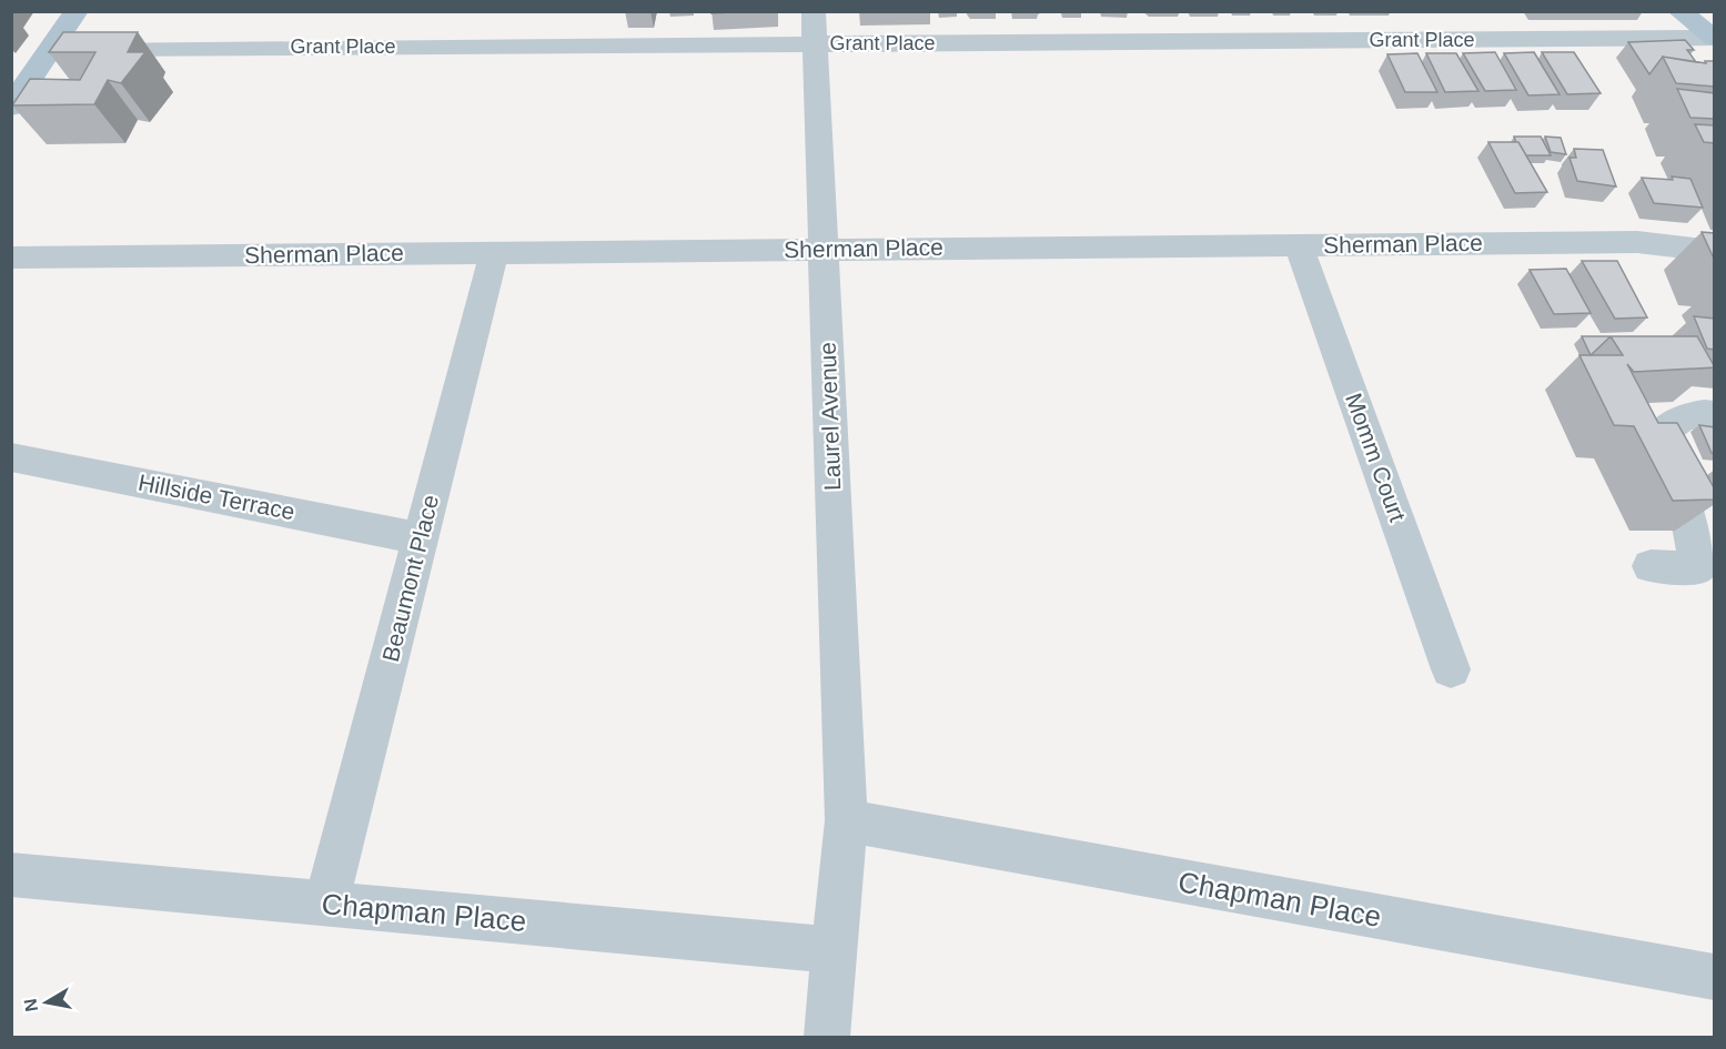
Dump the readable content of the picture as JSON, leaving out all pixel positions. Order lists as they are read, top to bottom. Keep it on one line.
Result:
{"streets":{"street":["Grant Place","Sherman Place","Laurel Avenue","Momm Court","Hillside Terrace","Beaumont Place","Chapman Place"]},"crossings":[["Grant Place","Laurel Avenue"],["Sherman Place","Laurel Avenue"],["Sherman Place","Momm Court"],["Sherman Place","Beaumont Place"],["Laurel Avenue","Chapman Place"],["Hillside Terrace","Beaumont Place"],["Beaumont Place","Chapman Place"]],"north":"left"}
